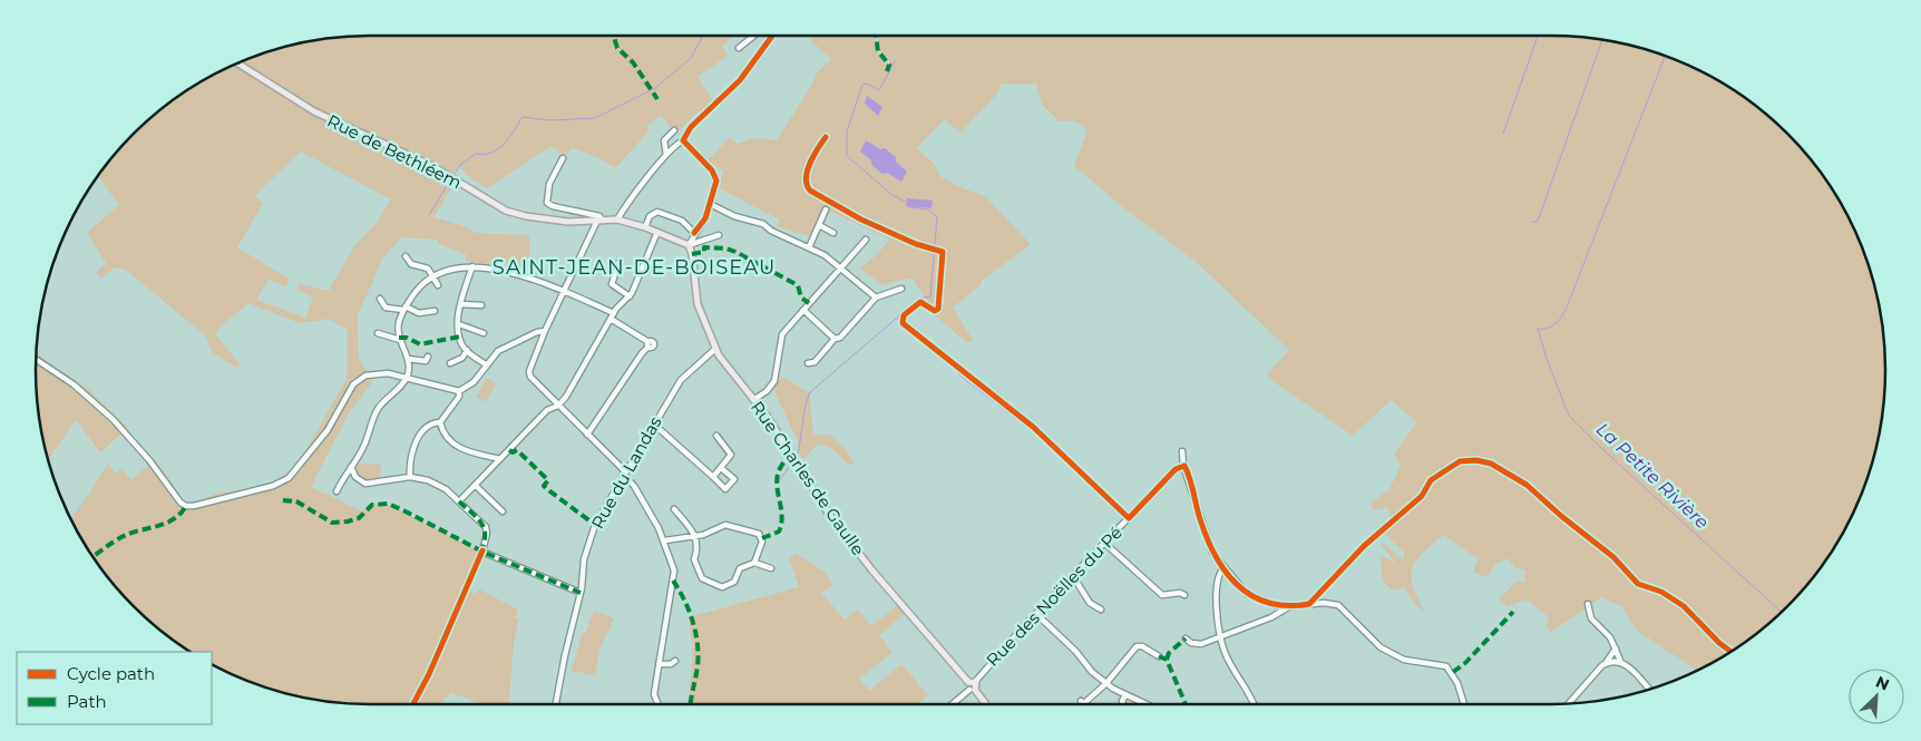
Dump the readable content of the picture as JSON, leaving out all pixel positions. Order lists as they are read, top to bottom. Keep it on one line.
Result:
{"streets":{"main road":["Rue de Bethléem","Rue Charles de Gaulle"],"street":["Rue du Landas","Rue des Noëlles du Pé"]},"crossings":[["Rue du Landas","Rue Charles de Gaulle"],["Rue Charles de Gaulle","Rue des Noëlles du Pé"]],"districts":["SAINT-JEAN-DE-BOISEAU"],"water":["La Petite Rivière"],"legend":["Cycle path","Path"],"north":"top right"}
